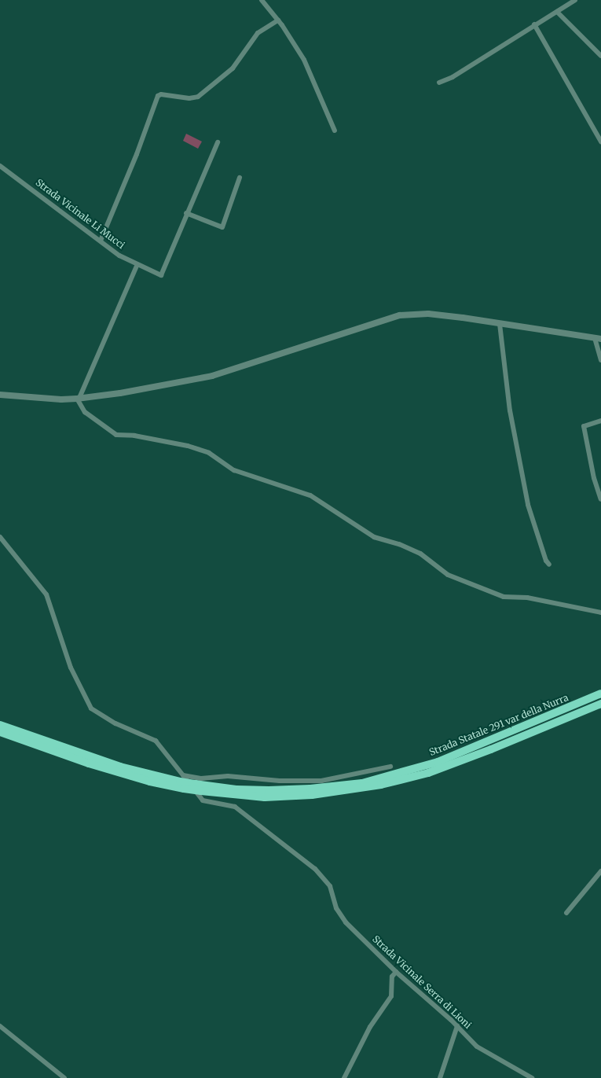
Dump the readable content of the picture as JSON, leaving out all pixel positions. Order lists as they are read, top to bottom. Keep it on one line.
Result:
{"streets":{"highway":["Strada Statale 291 var della Nurra"],"street":["Strada Vicinale Li Mucci","Strada Vicinale Serra di Lioni"]},"crossings":[["Strada Statale 291 var della Nurra","Strada Vicinale Serra di Lioni"]]}
